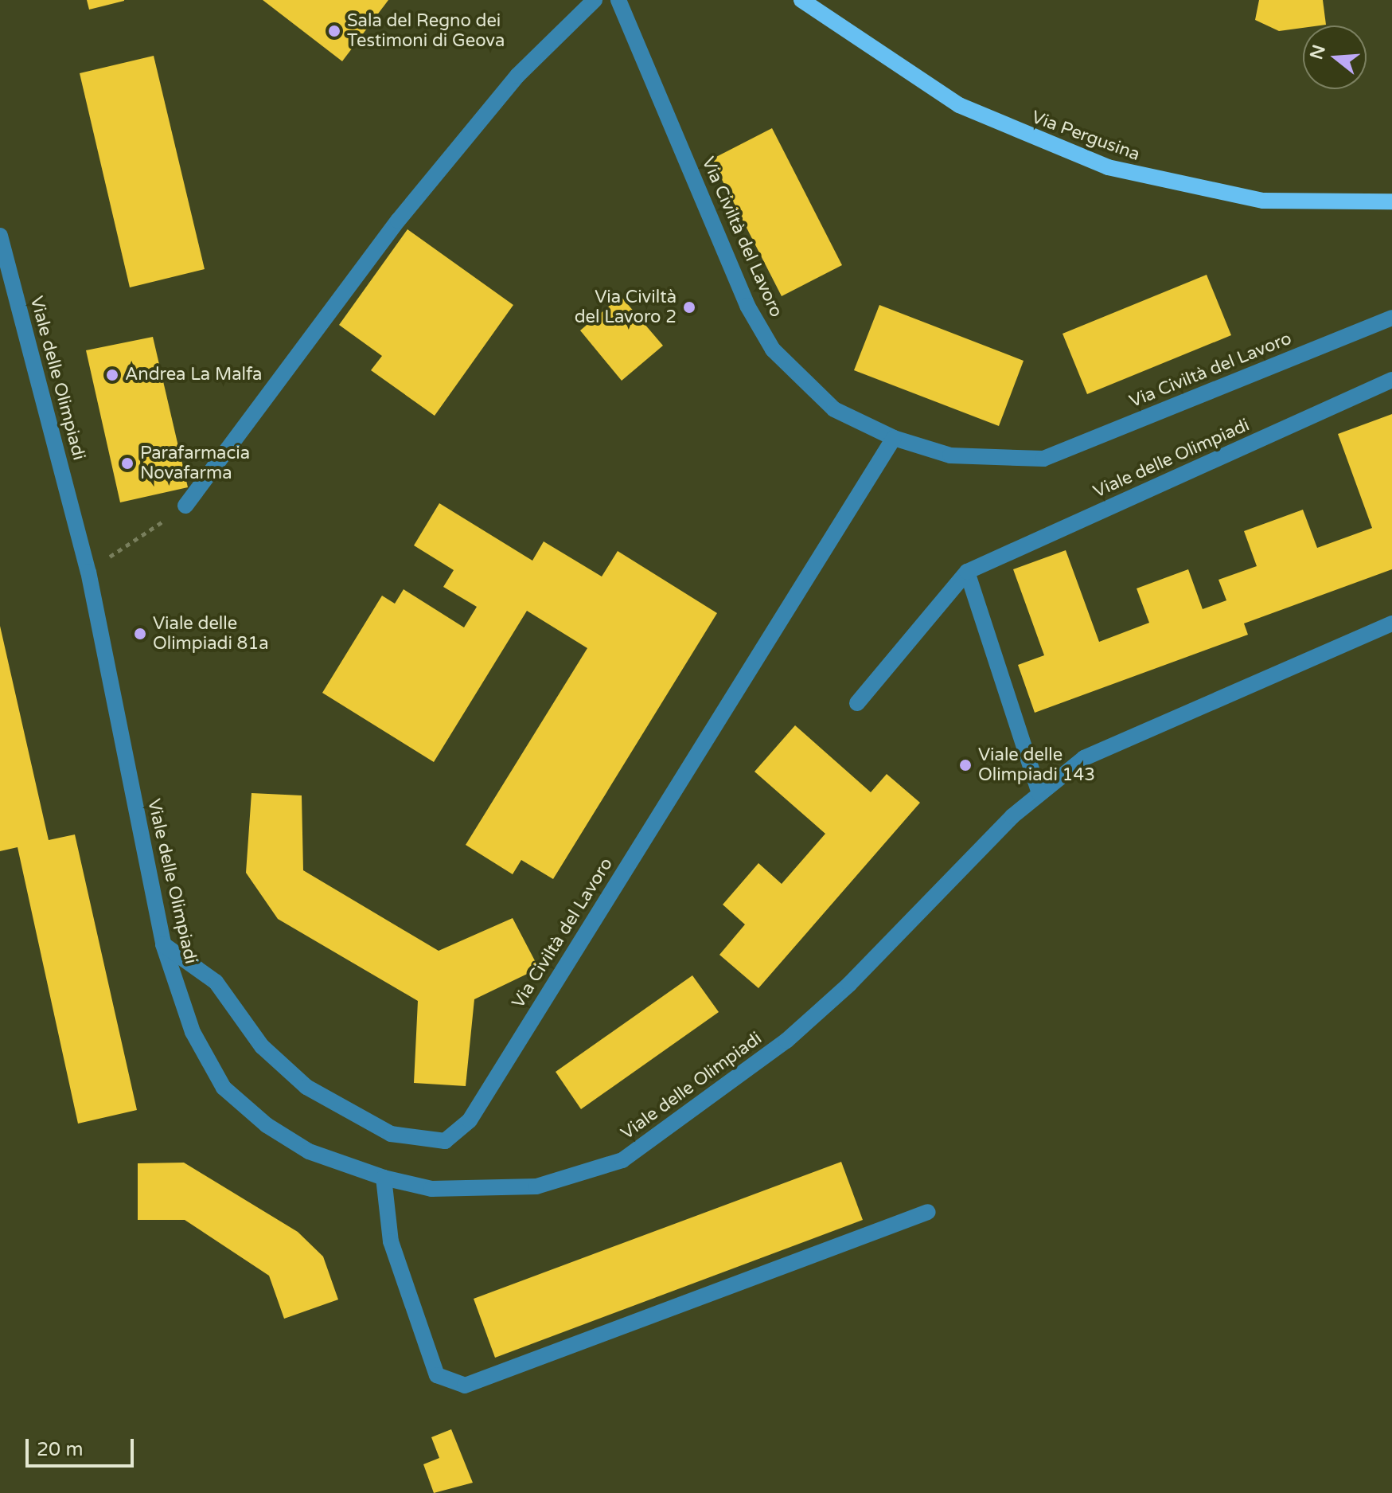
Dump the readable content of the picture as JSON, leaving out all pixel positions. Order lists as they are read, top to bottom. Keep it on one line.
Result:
{"streets":{"main road":["Via Pergusina"],"street":["Via Civiltà del Lavoro","Viale delle Olimpiadi"]},"crossings":[["Via Civiltà del Lavoro","Viale delle Olimpiadi"]],"places":["Sala del Regno dei Testimoni di Geova","Via Civiltà del Lavoro 2","Andrea La Malfa","Parafarmacia Novafarma","Viale delle Olimpiadi 81a","Viale delle Olimpiadi 143"],"scale_bar":"20 m","north":"left"}
